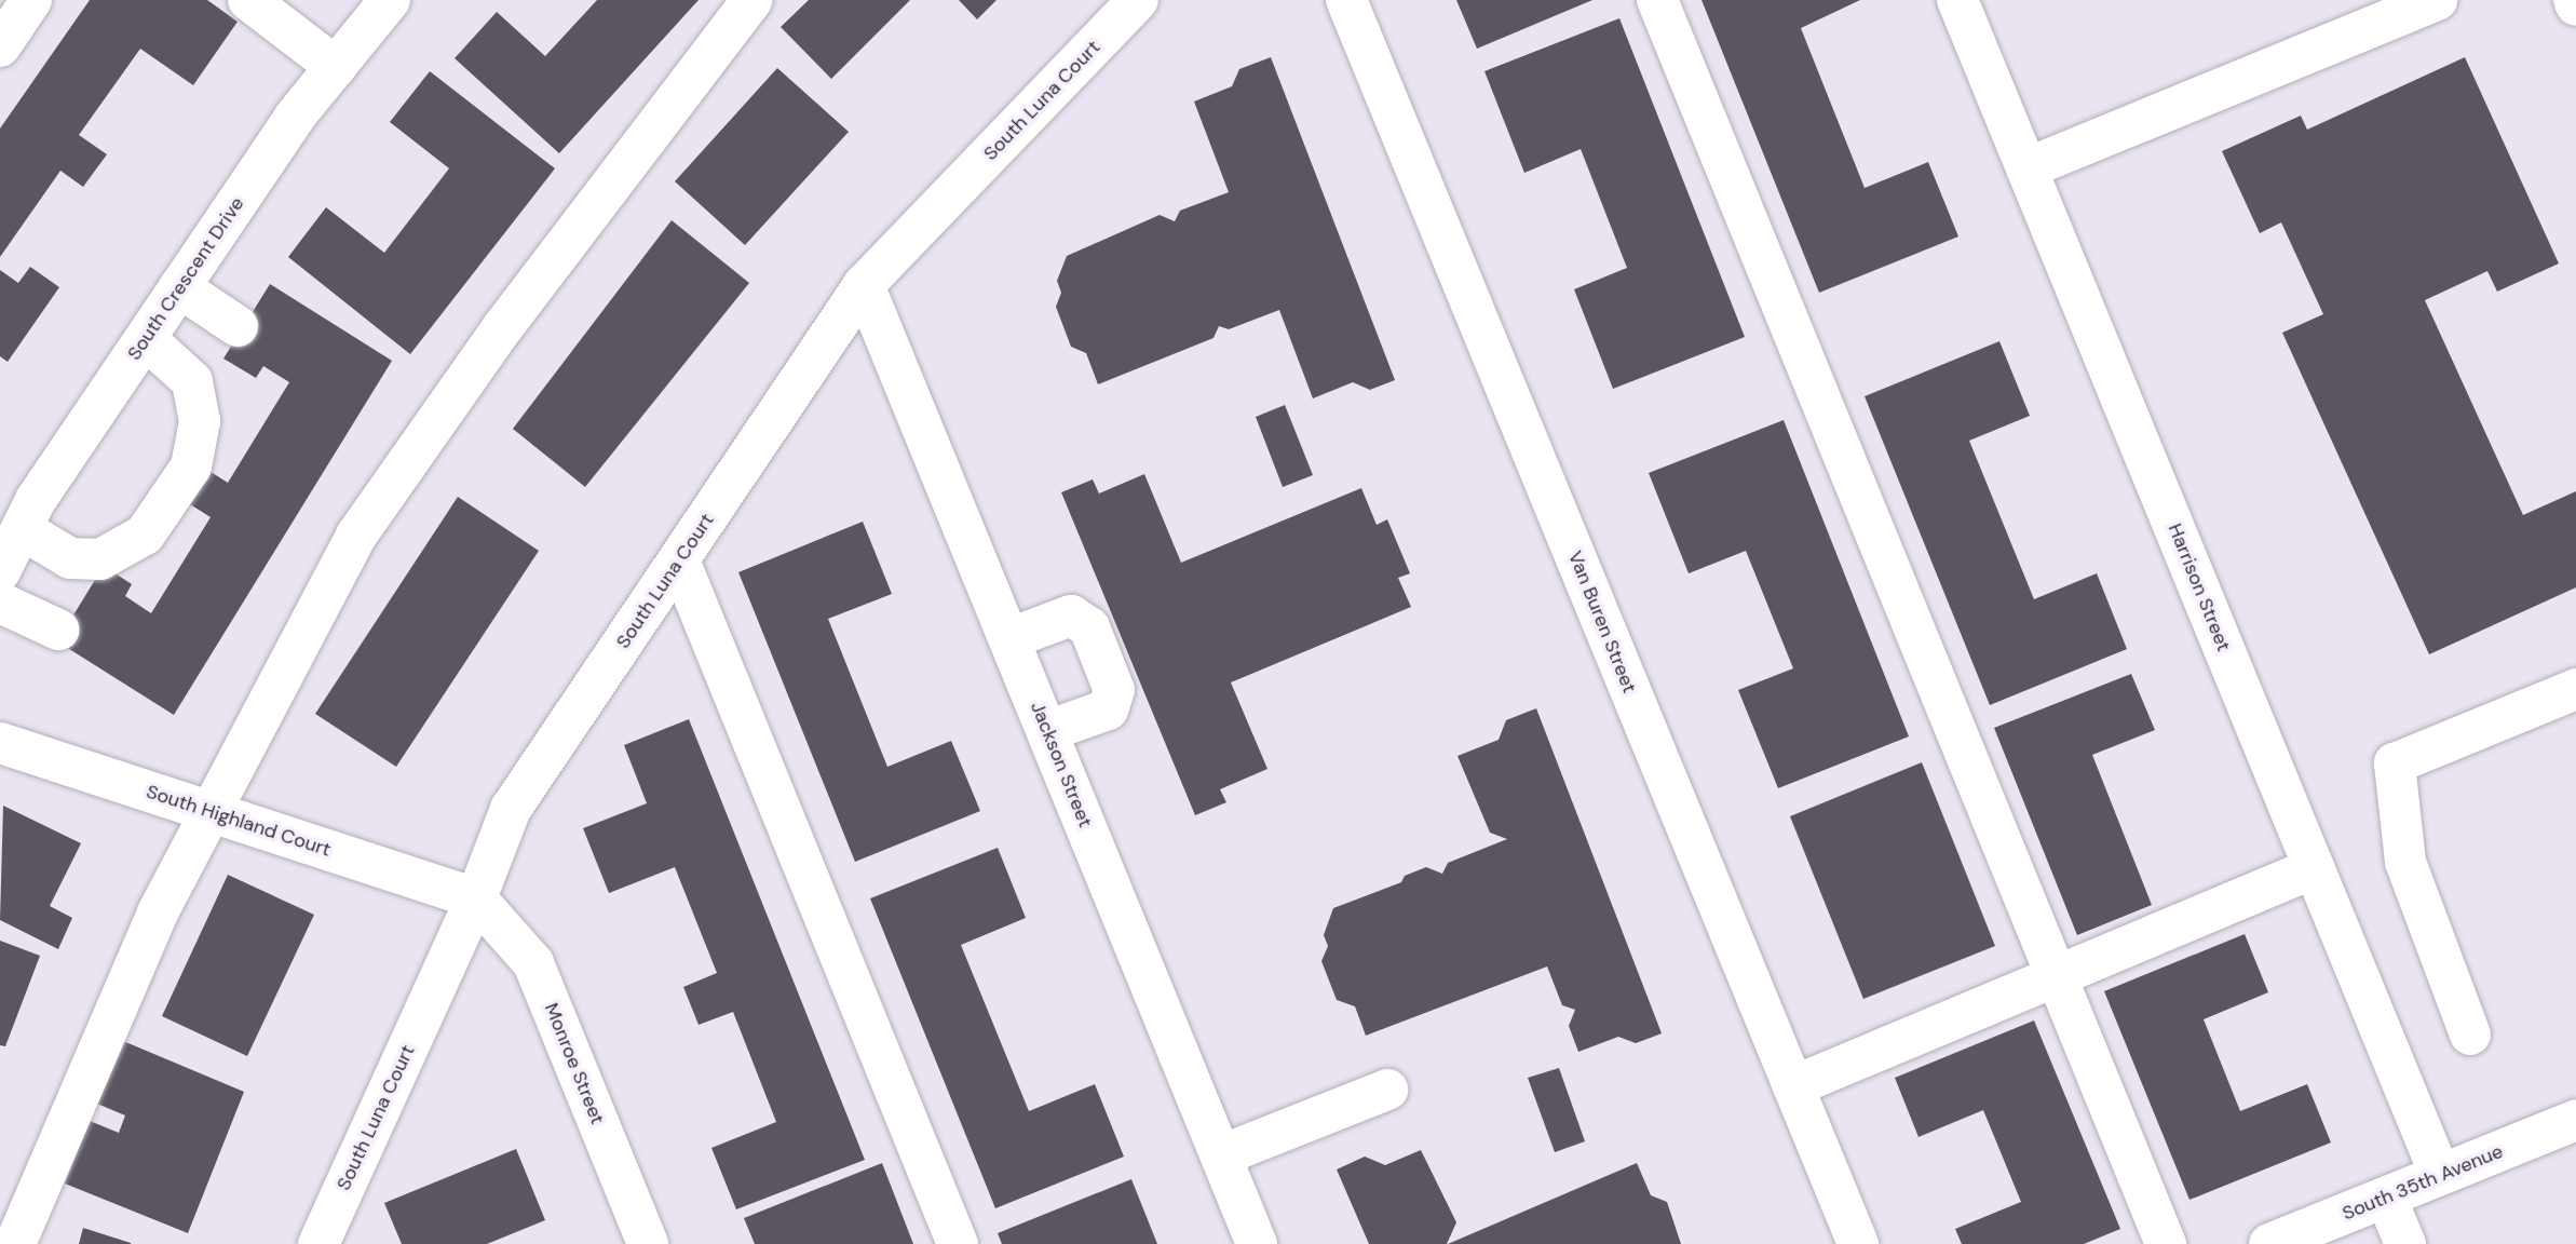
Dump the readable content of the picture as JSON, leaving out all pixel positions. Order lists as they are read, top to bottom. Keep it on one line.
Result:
{"streets":{"main road":["South Luna Court","South Crescent Drive","Harrison Street","Van Buren Street","Jackson Street","South Highland Court","Monroe Street","South 35th Avenue"]},"crossings":[["South Luna Court","Jackson Street"],["South Luna Court","South Highland Court"],["South Luna Court","Monroe Street"],["Harrison Street","South 35th Avenue"],["South Highland Court","Monroe Street"]]}
